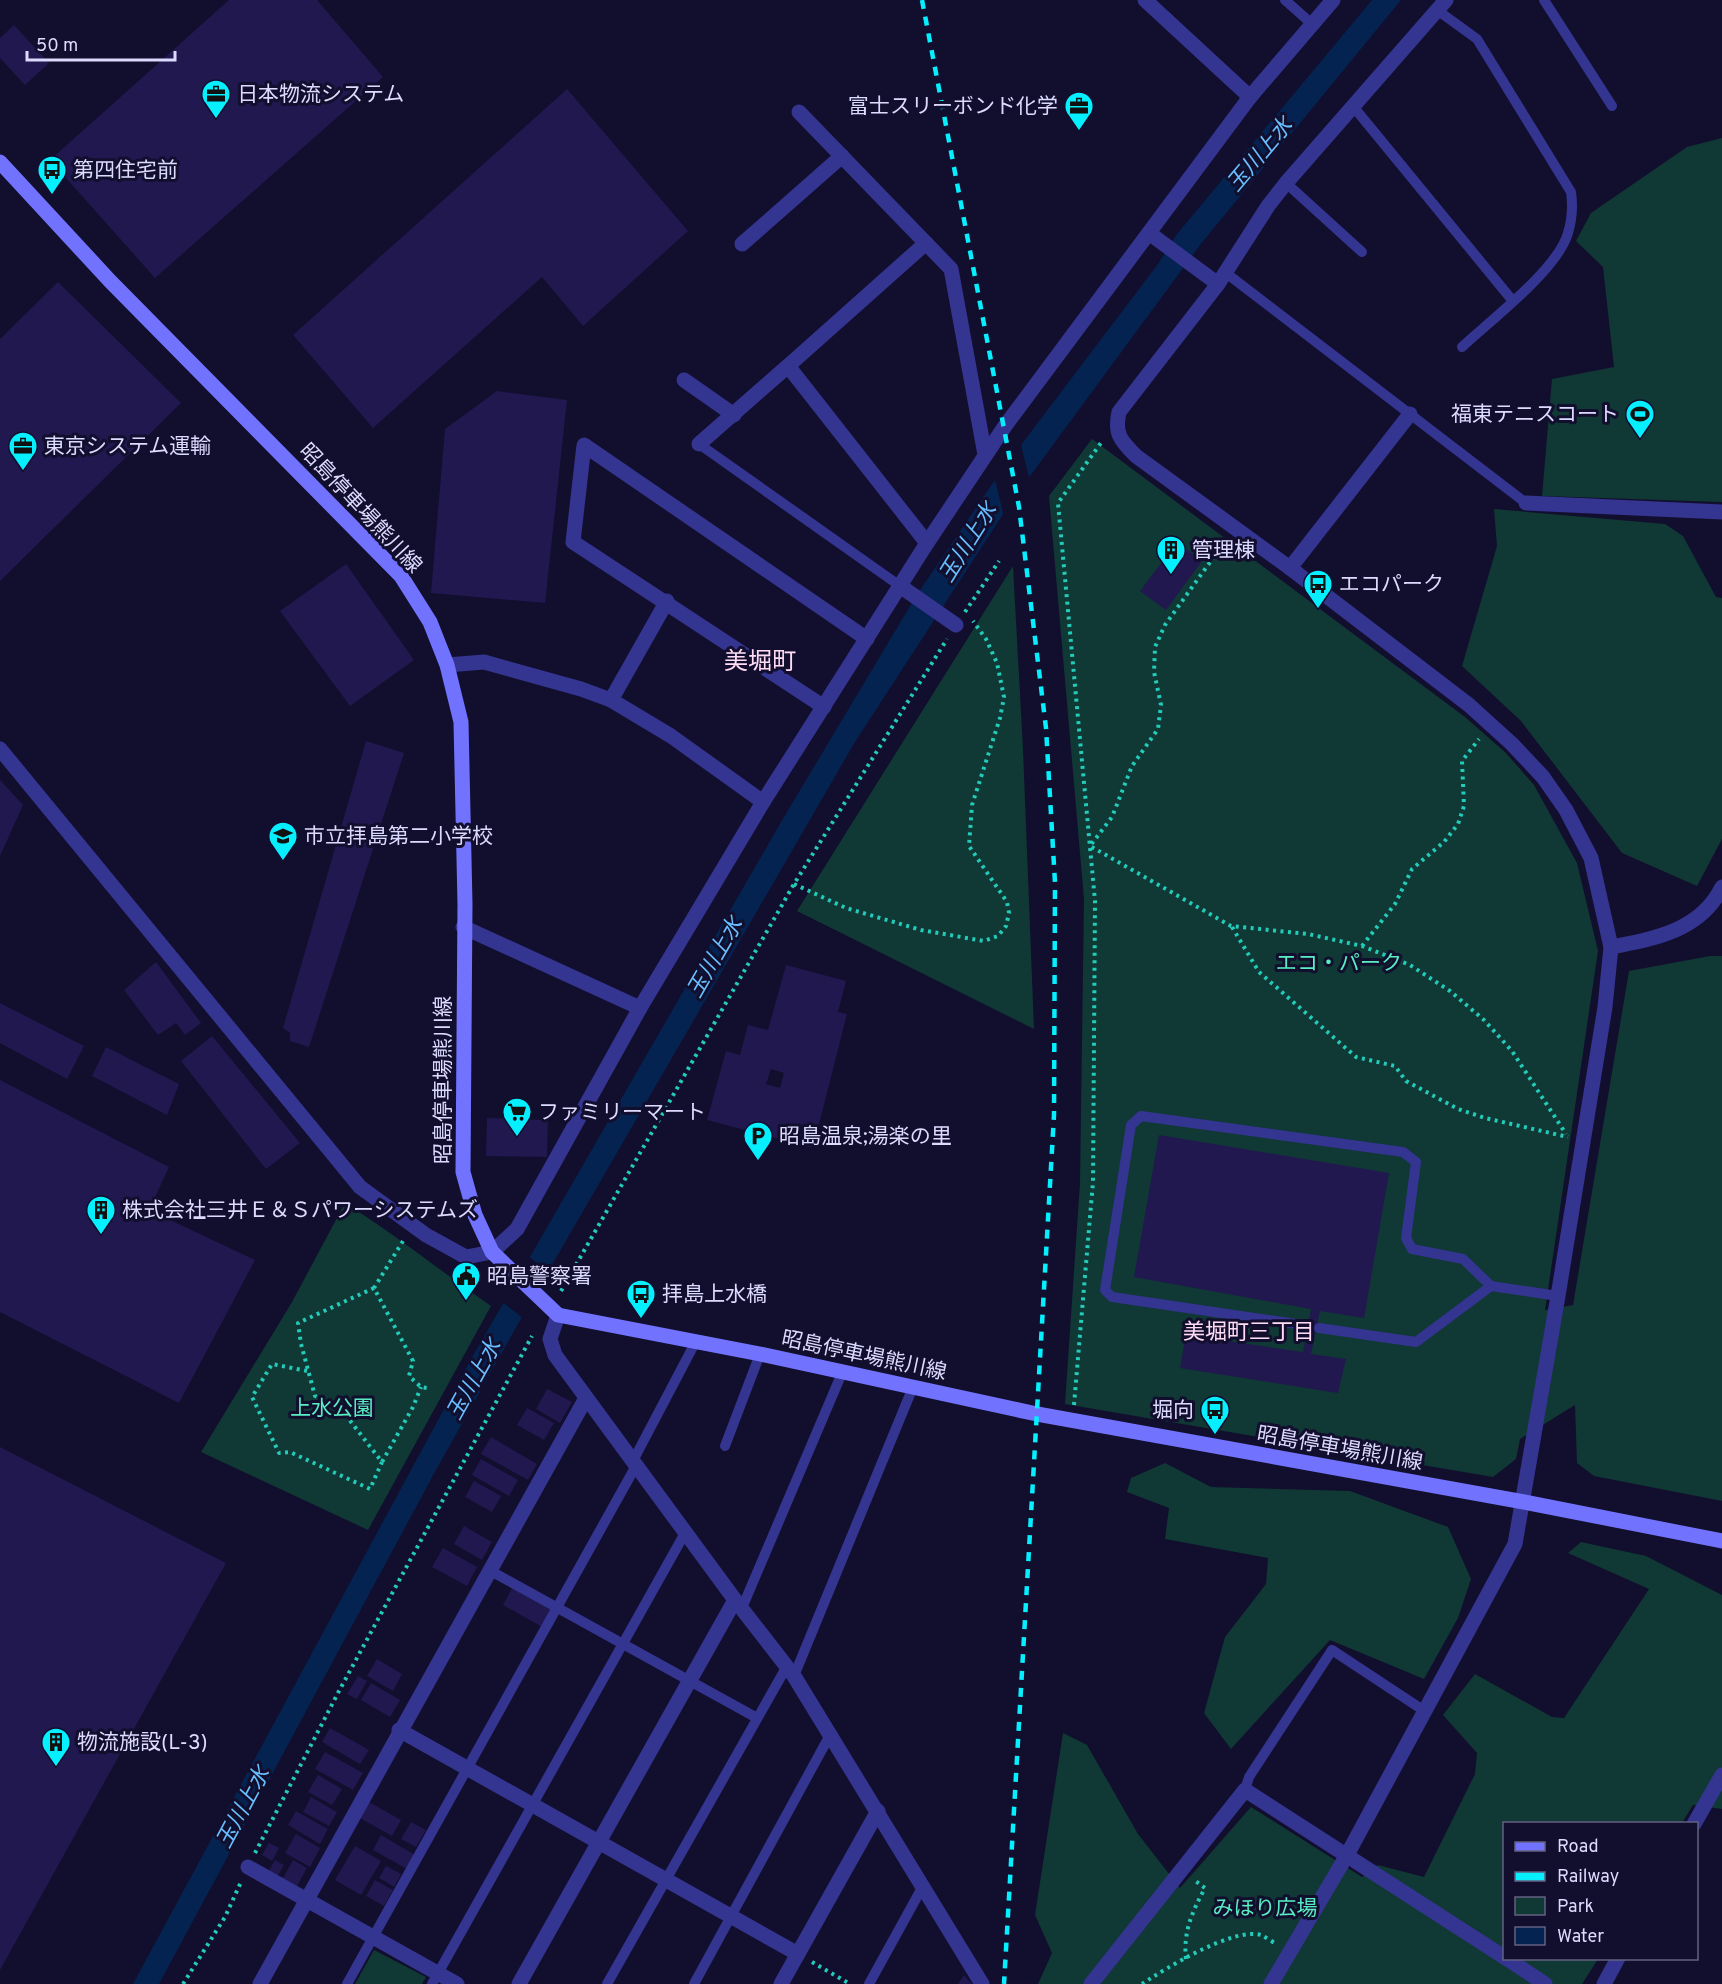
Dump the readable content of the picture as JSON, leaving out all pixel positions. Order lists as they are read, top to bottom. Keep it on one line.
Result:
{"streets":{"main road":["昭島停車場熊川線"]},"districts":["美堀町","美堀町三丁目"],"water":["玉川上水"],"parks":["エコ・パーク","上水公園","みほり広場"],"places":{"office":["日本物流システム","富士スリーボンド化学","東京システム運輸"],"bus stop":["第四住宅前","エコパーク","拝島上水橋","堀向"],"sports":["福東テニスコート"],"building":["管理棟","株式会社三井Ｅ＆Ｓパワーシステムズ","物流施設(L-3)"],"school or university":["市立拝島第二小学校"],"supermarket":["ファミリーマート"],"parking":["昭島温泉;湯楽の里"],"public building":["昭島警察署"]},"legend":["Road","Railway","Park","Water"],"scale_bar":"50 m"}
